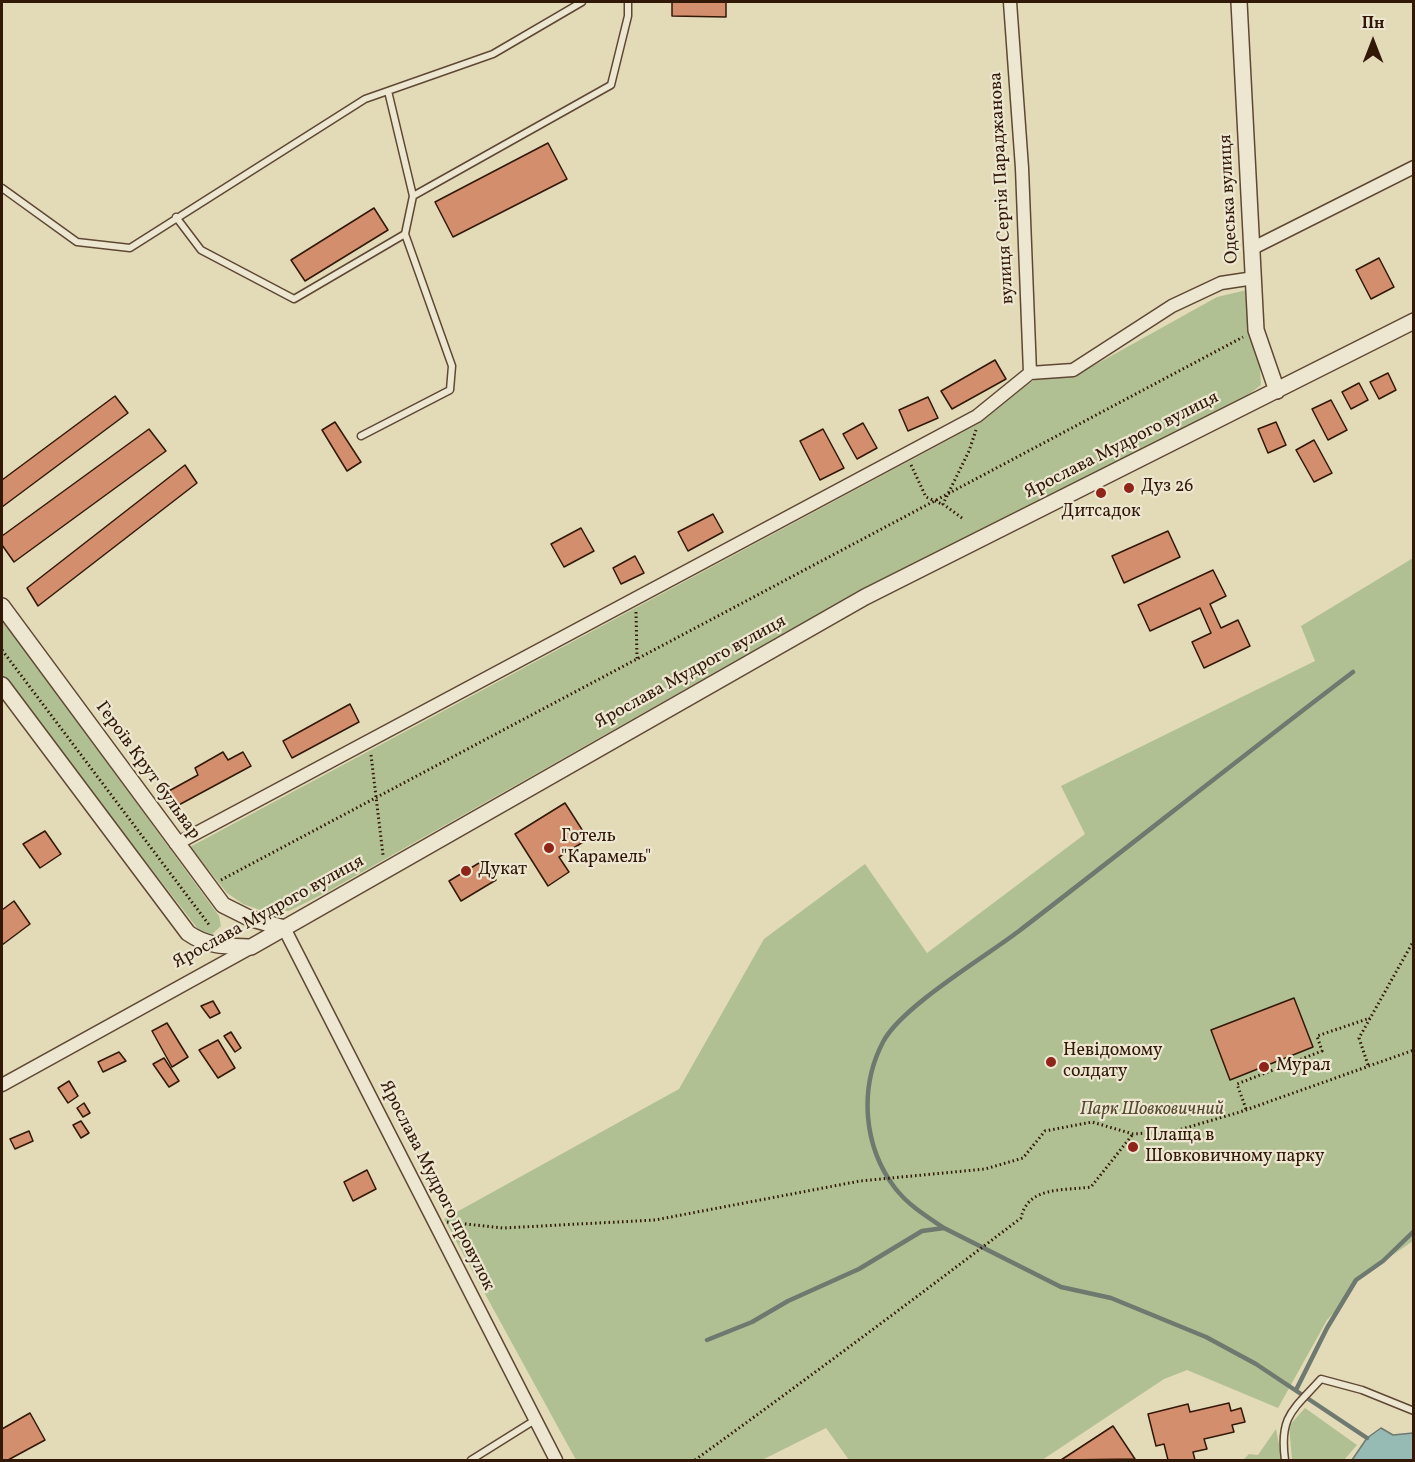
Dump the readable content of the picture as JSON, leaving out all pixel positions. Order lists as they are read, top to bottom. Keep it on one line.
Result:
{"streets":{"street":["вулиця Сергія Параджанова","Одеська вулиця","Ярослава Мудрого вулиця","Героїв Крут бульвар","Ярослава Мудрого провулок"]},"crossings":[["Одеська вулиця","Ярослава Мудрого вулиця"],["Ярослава Мудрого вулиця","Героїв Крут бульвар"],["Ярослава Мудрого вулиця","Ярослава Мудрого провулок"],["Героїв Крут бульвар","Ярослава Мудрого провулок"]],"parks":["Парк Шовковичний"],"places":["Дуз 26","Дитсадок","Готель \"Карамель\"","Дукат","Невідомому солдату","Мурал","Плаща в Шовковичному парку"],"north":"top"}
